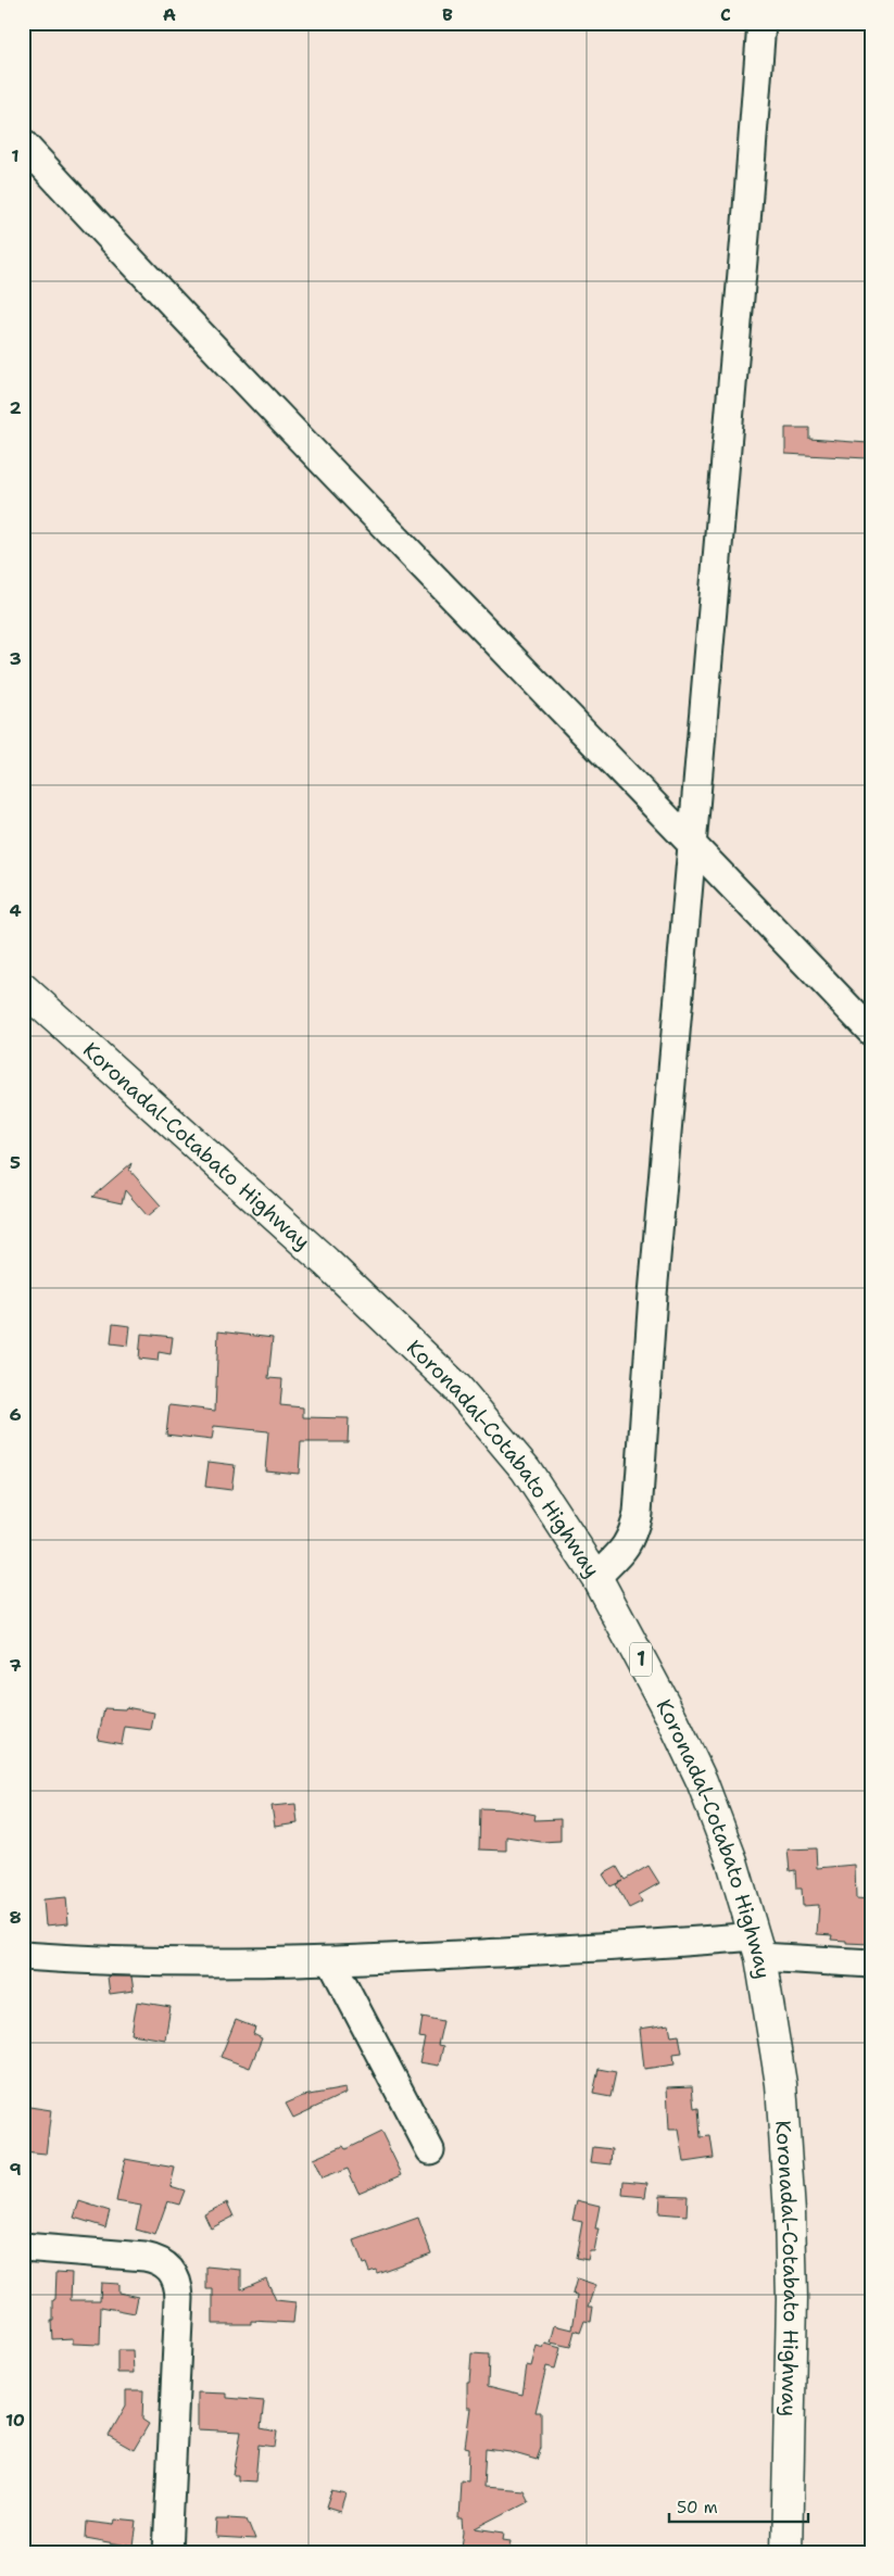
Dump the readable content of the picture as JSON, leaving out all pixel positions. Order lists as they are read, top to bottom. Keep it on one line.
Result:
{"streets":{"highway":["Koronadal-Cotabato Highway","1"]},"scale_bar":"50 m","grid":{"columns":["A","B","C"],"rows":["1","2","3","4","5","6","7","8","9","10"]}}
